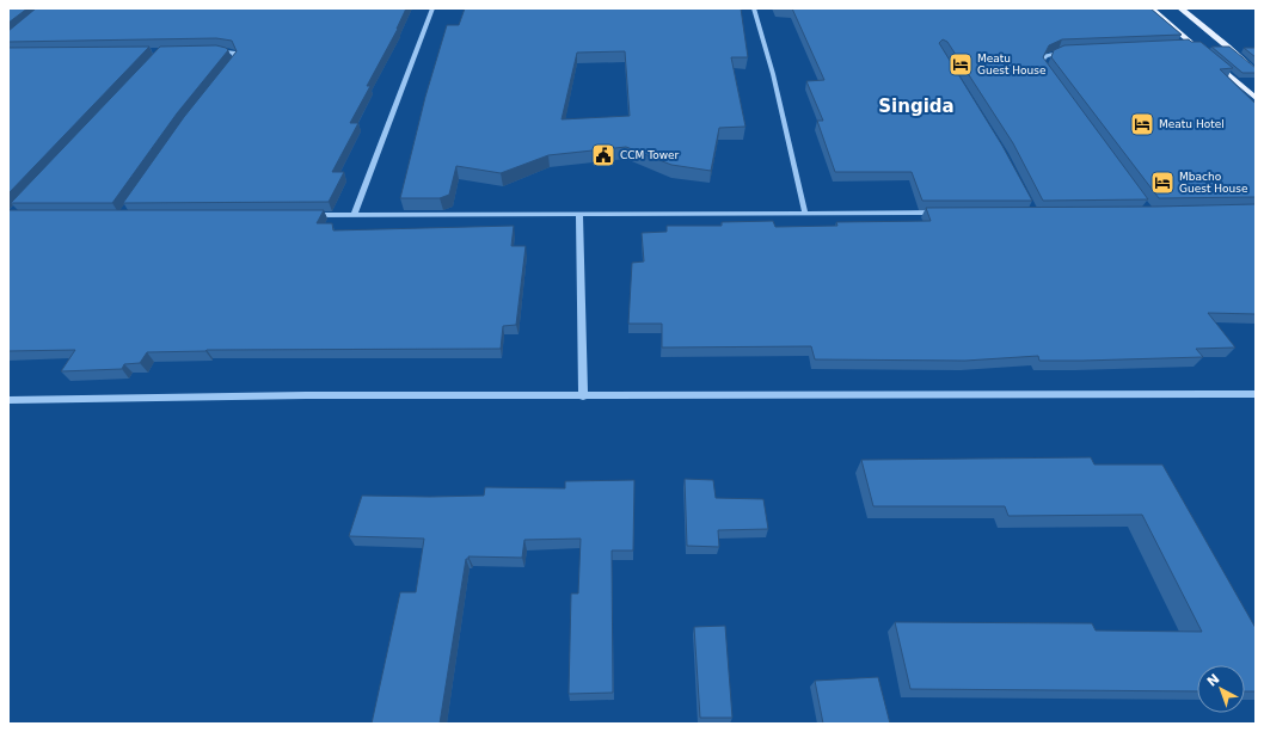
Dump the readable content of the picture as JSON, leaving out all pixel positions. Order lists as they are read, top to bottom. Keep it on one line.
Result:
{"districts":["Singida"],"places":{"hotel":["Meatu Guest House","Meatu Hotel","Mbacho Guest House"],"public building":["CCM Tower"]},"north":"top left"}
